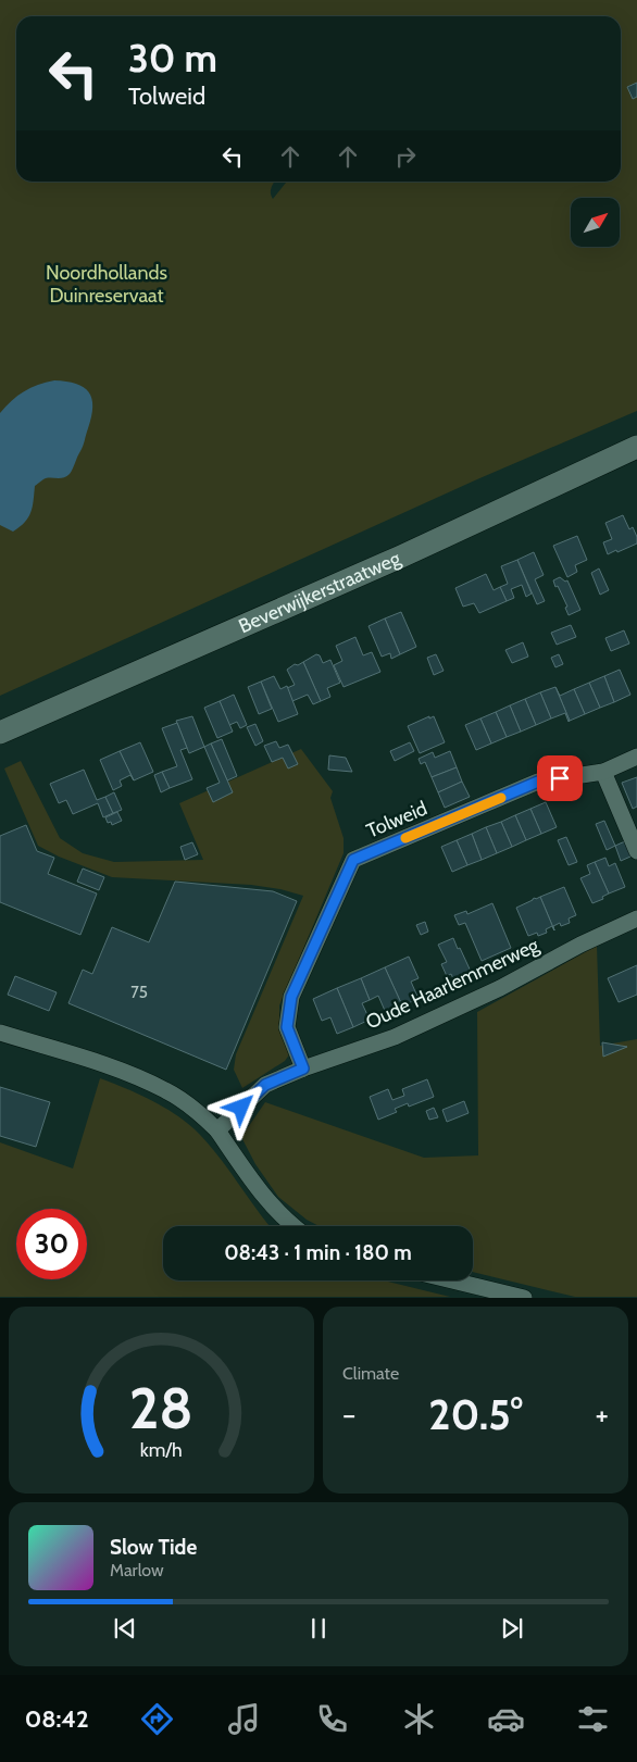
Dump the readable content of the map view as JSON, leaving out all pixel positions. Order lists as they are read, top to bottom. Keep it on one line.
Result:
{"streets":{"main road":["Beverwijkerstraatweg"],"street":["Tolweid","Oude Haarlemmerweg"]},"crossings":[["Tolweid","Oude Haarlemmerweg"]],"parks":["Noordhollands Duinreservaat"],"house_numbers":["75"],"north":"top right","page":{"turn":["30 m","Tolweid"],"limit":"30","trip":"08:43 · 1 min · 180 m","tile":"Climate","heat":["−","20.5°","+"],"song":["Slow Tide","Marlow"],"tabs":"08:42","gauge":["28","km/h"]}}
